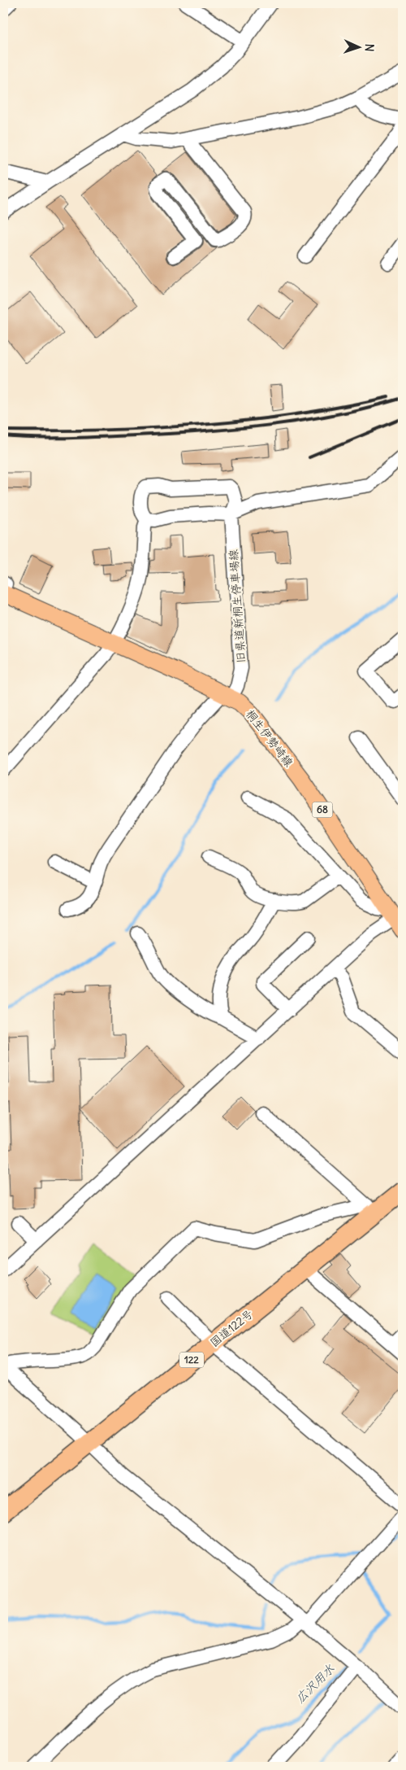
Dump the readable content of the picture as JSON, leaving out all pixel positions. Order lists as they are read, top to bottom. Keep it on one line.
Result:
{"streets":{"highway":["国道122号","122"],"main road":["桐生伊勢崎線","68"],"street":["旧県道新桐生停車場線"]},"crossings":[["旧県道新桐生停車場線","桐生伊勢崎線"]],"water":["広沢用水"],"north":"right"}
